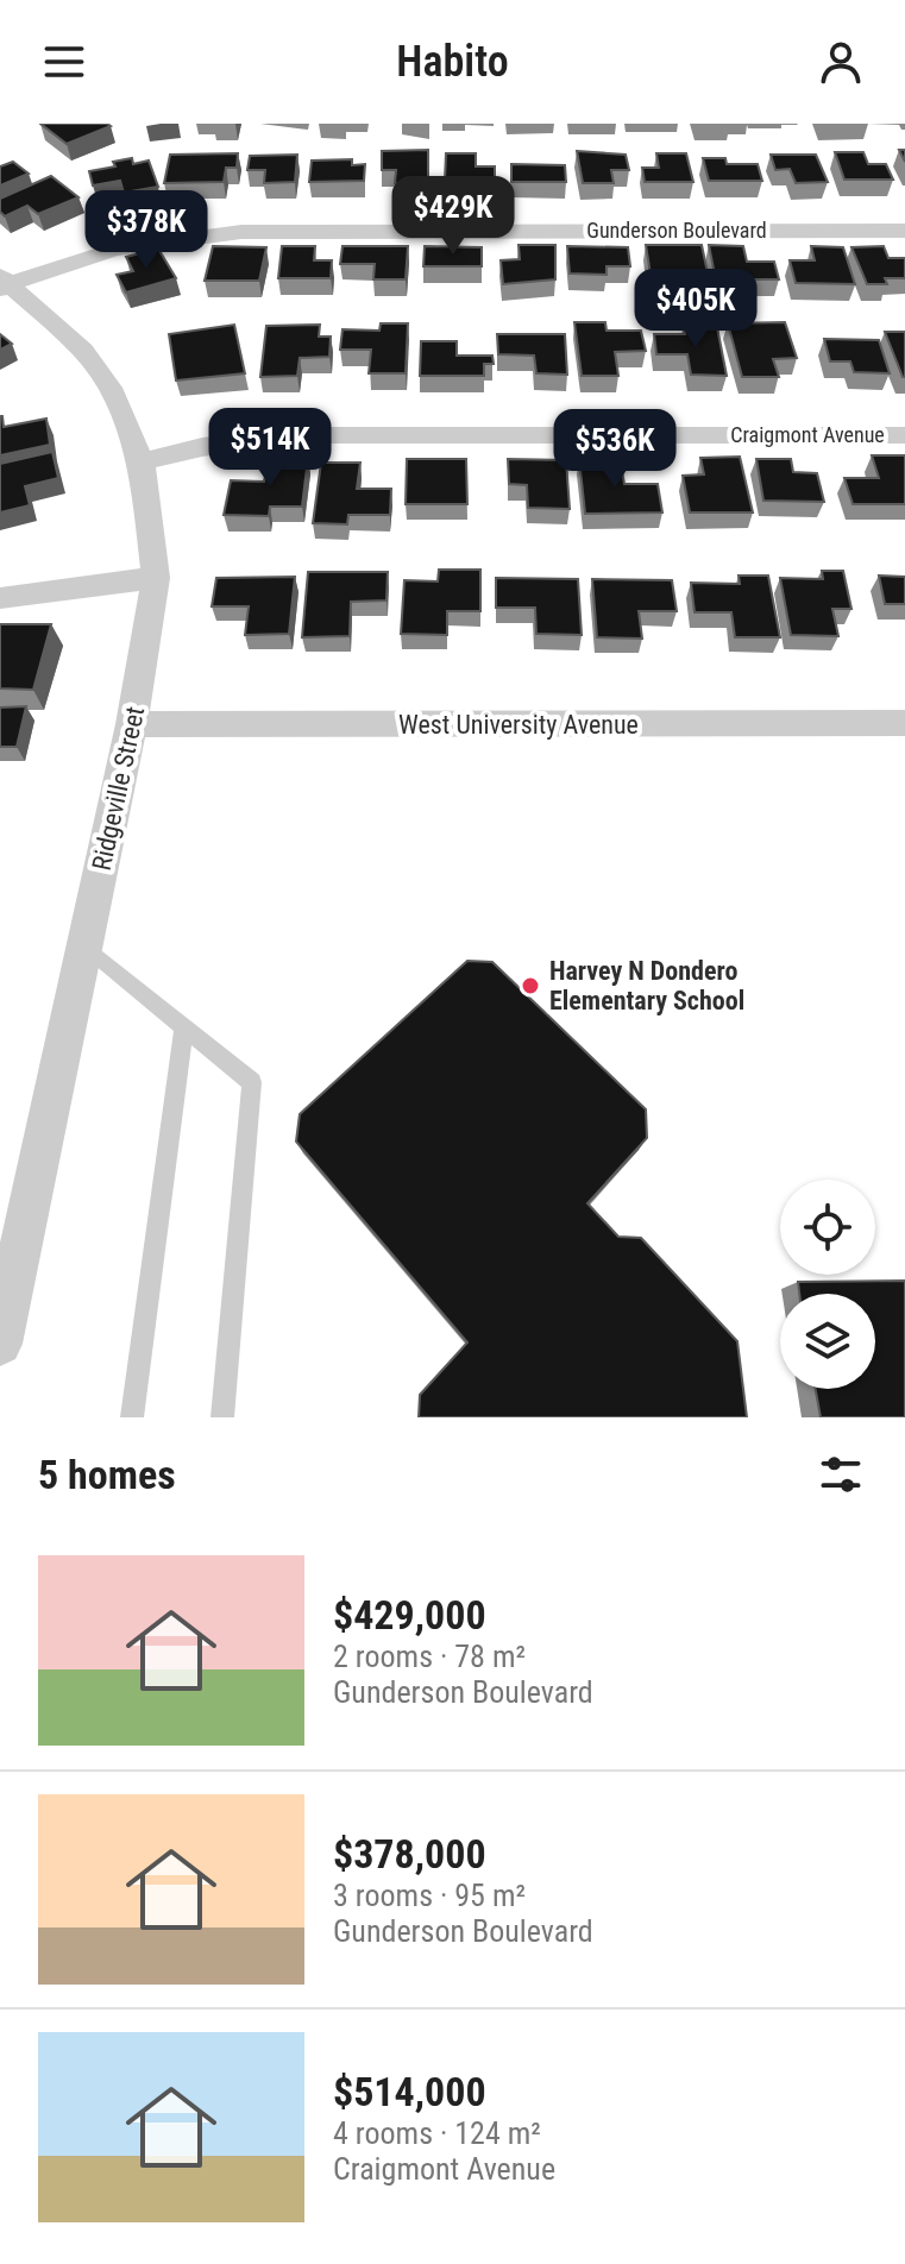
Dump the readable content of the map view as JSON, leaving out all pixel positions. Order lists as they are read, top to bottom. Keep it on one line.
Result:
{"streets":{"street":["Gunderson Boulevard","Craigmont Avenue","West University Avenue","Ridgeville Street"]},"crossings":[["Gunderson Boulevard","Ridgeville Street"],["Craigmont Avenue","Ridgeville Street"],["West University Avenue","Ridgeville Street"]],"places":["Harvey N Dondero Elementary School"],"page":{"header":"Habito","price":["$429K","$378K","$405K","$514K","$536K"],"heading":"5 homes","list":[{"name":"$429,000","note":"2 rooms · 78 m² · Gunderson Boulevard"},{"name":"$378,000","note":"3 rooms · 95 m² · Gunderson Boulevard"},{"name":"$514,000","note":"4 rooms · 124 m² · Craigmont Avenue"}]}}
